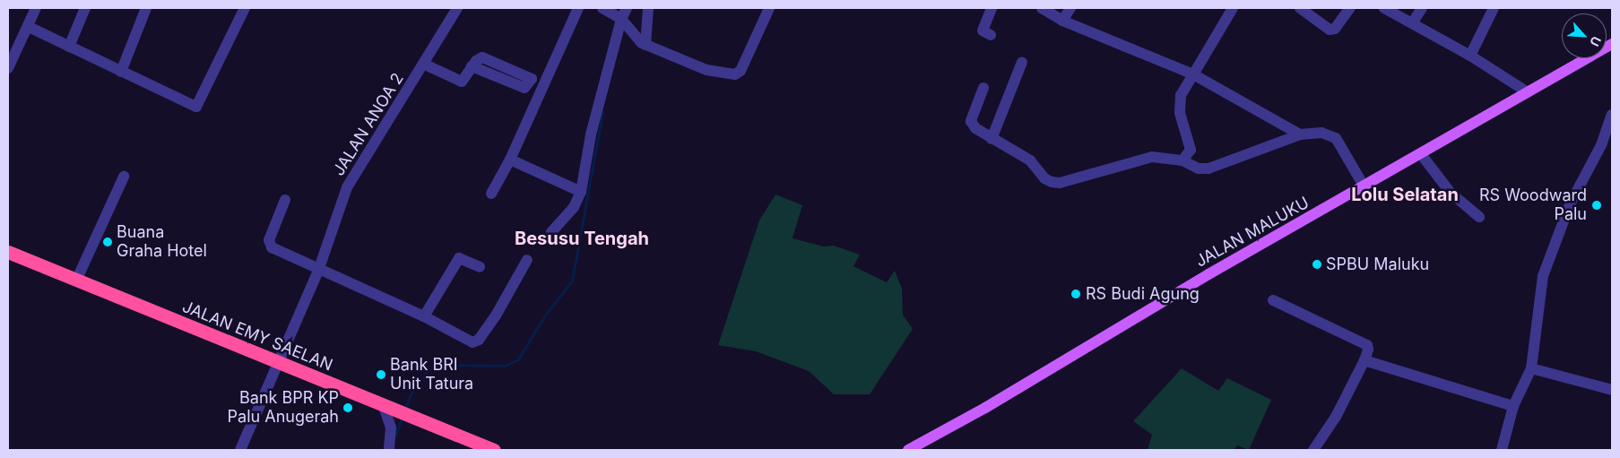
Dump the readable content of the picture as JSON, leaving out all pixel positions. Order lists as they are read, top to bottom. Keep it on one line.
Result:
{"streets":{"highway":["JALAN EMY SAELAN"],"main road":["JALAN MALUKU"],"street":["JALAN ANOA 2"]},"crossings":[["JALAN ANOA 2","JALAN EMY SAELAN"]],"districts":["Lolu Selatan","Besusu Tengah"],"places":["RS Woodward Palu","Buana Graha Hotel","SPBU Maluku","RS Budi Agung","Bank BRI Unit Tatura","Bank BPR KP Palu Anugerah"],"north":"bottom right"}
